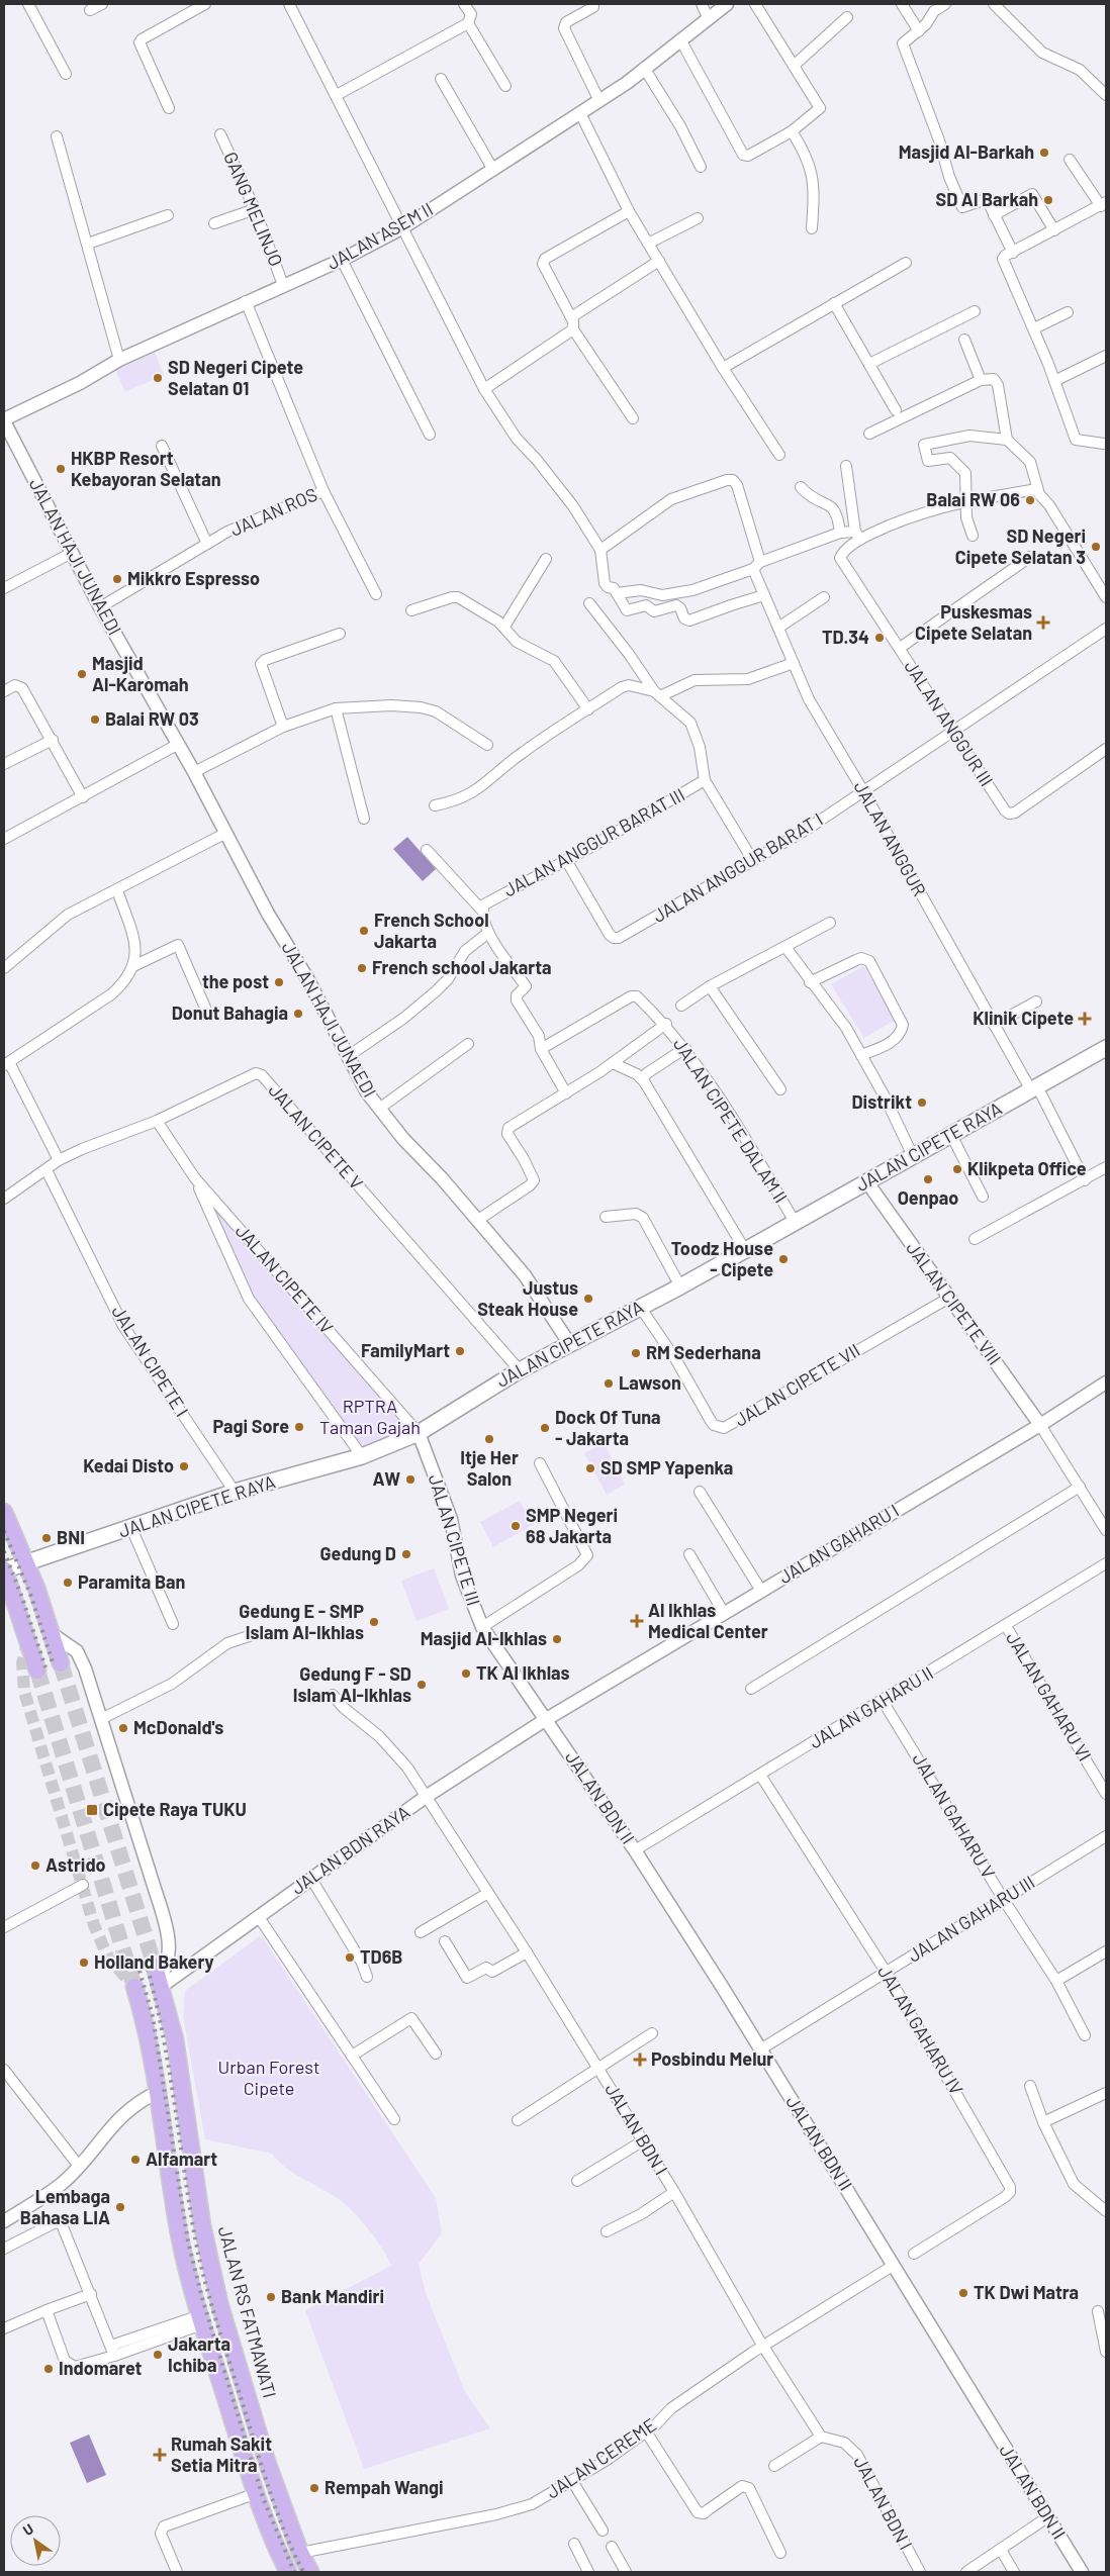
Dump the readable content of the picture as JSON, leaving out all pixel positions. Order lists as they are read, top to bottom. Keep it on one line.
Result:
{"streets":{"main road":["JALAN CIPETE RAYA","JALAN RS FATMAWATI"],"street":["GANG MELINJO","JALAN ASEM II","JALAN ROS","JALAN HAJI JUNAEDI","JALAN ANGGUR III","JALAN ANGGUR","JALAN ANGGUR BARAT III","JALAN ANGGUR BARAT I","JALAN CIPETE DALAM II","JALAN CIPETE V","JALAN CIPETE IV","JALAN CIPETE VIII","JALAN CIPETE I","JALAN CIPETE VII","JALAN CIPETE III","JALAN GAHARU I","JALAN GAHARU VI","JALAN GAHARU II","JALAN BDN II","JALAN GAHARU V","JALAN BDN RAYA","JALAN GAHARU III","JALAN GAHARU IV","JALAN BDN I","JALAN CEREME"]},"crossings":[["GANG MELINJO","JALAN ASEM II"],["JALAN ASEM II","JALAN ROS"],["JALAN ASEM II","JALAN HAJI JUNAEDI"],["JALAN ROS","JALAN HAJI JUNAEDI"],["JALAN HAJI JUNAEDI","JALAN CIPETE DALAM II"],["JALAN HAJI JUNAEDI","JALAN CIPETE RAYA"],["JALAN ANGGUR III","JALAN ANGGUR BARAT I"],["JALAN ANGGUR","JALAN ANGGUR BARAT I"],["JALAN ANGGUR","JALAN CIPETE RAYA"],["JALAN ANGGUR BARAT III","JALAN ANGGUR BARAT I"],["JALAN CIPETE DALAM II","JALAN CIPETE RAYA"],["JALAN CIPETE V","JALAN CIPETE RAYA"],["JALAN CIPETE V","JALAN CIPETE IV"],["JALAN CIPETE V","JALAN CIPETE I"],["JALAN CIPETE RAYA","JALAN CIPETE IV"],["JALAN CIPETE RAYA","JALAN CIPETE VIII"],["JALAN CIPETE RAYA","JALAN CIPETE I"],["JALAN CIPETE RAYA","JALAN CIPETE VII"],["JALAN CIPETE RAYA","JALAN CIPETE III"],["JALAN CIPETE IV","JALAN CIPETE III"],["JALAN CIPETE VIII","JALAN CIPETE VII"],["JALAN CIPETE VIII","JALAN GAHARU I"],["JALAN CIPETE III","JALAN GAHARU I"],["JALAN CIPETE III","JALAN BDN II"],["JALAN CIPETE III","JALAN BDN RAYA"],["JALAN GAHARU I","JALAN BDN II"],["JALAN GAHARU I","JALAN BDN RAYA"],["JALAN GAHARU VI","JALAN GAHARU II"],["JALAN GAHARU II","JALAN BDN II"],["JALAN GAHARU II","JALAN GAHARU V"],["JALAN GAHARU II","JALAN GAHARU IV"],["JALAN BDN II","JALAN BDN RAYA"],["JALAN BDN II","JALAN GAHARU III"],["JALAN BDN II","JALAN CEREME"],["JALAN GAHARU V","JALAN GAHARU III"],["JALAN BDN RAYA","JALAN BDN I"],["JALAN BDN RAYA","JALAN RS FATMAWATI"],["JALAN GAHARU III","JALAN GAHARU IV"],["JALAN BDN I","JALAN CEREME"],["JALAN RS FATMAWATI","JALAN CEREME"]],"parks":["RPTRA Taman Gajah","Urban Forest Cipete"],"places":{"other":["Masjid Al-Barkah","SD Al Barkah","SD Negeri Cipete Selatan 01","HKBP Resort Kebayoran Selatan","Balai RW 06","SD Negeri Cipete Selatan 3","Mikkro Espresso","TD.34","Masjid Al-Karomah","Balai RW 03","French School Jakarta","French school Jakarta","the post","Donut Bahagia","Distrikt","Klikpeta Office","Oenpao","Toodz House - Cipete","Justus Steak House","FamilyMart","RM Sederhana","Lawson","Pagi Sore","Dock Of Tuna - Jakarta","Itje Her Salon","Kedai Disto","SD SMP Yapenka","AW","SMP Negeri 68 Jakarta","BNI","Gedung D","Paramita Ban","Gedung E - SMP Islam Al-Ikhlas","Masjid Al-Ikhlas","TK Al Ikhlas","Gedung F - SD Islam Al-Ikhlas","McDonald's","Astrido","TD6B","Holland Bakery","Alfamart","Lembaga Bahasa LIA","TK Dwi Matra","Bank Mandiri","Jakarta Ichiba","Indomaret","Rempah Wangi"],"health":["Puskesmas Cipete Selatan","Klinik Cipete","Al Ikhlas Medical Center","Posbindu Melur","Rumah Sakit Setia Mitra"],"transit":["Cipete Raya TUKU"]},"north":"top left"}
